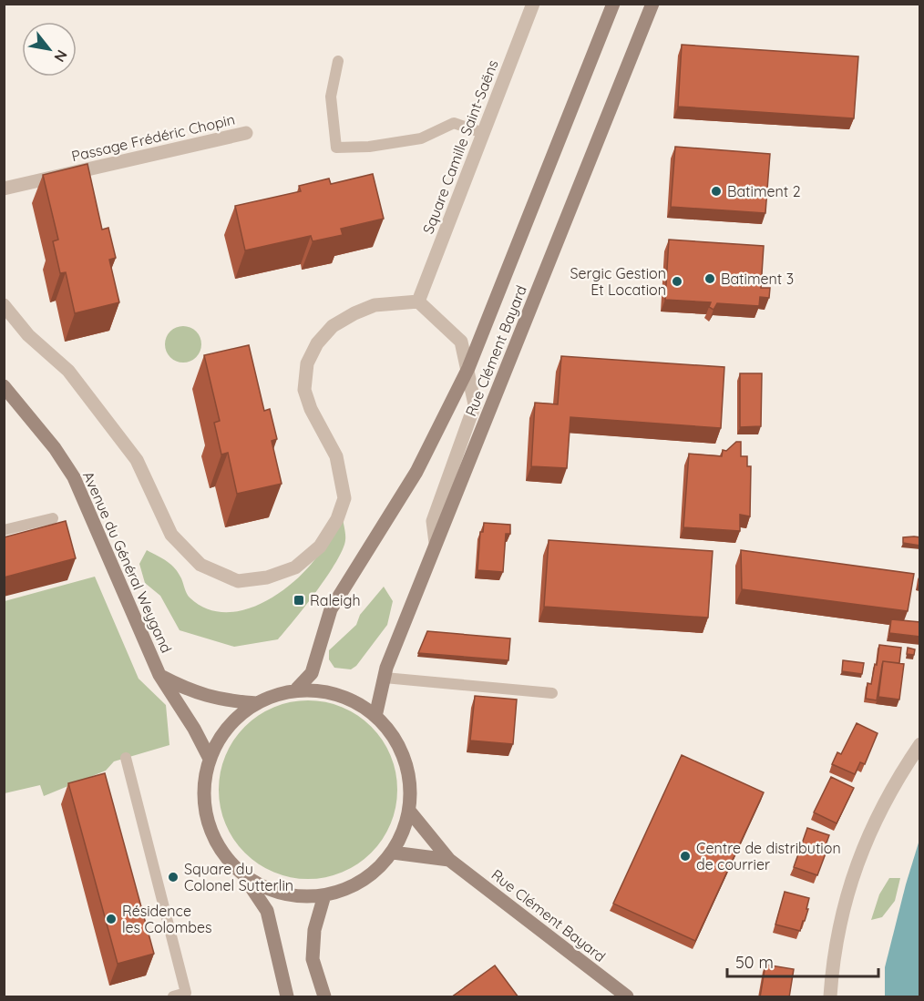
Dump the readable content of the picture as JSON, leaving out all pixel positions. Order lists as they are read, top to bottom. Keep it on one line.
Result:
{"streets":{"main road":["Rue Clément Bayard","Avenue du Général Weygand"],"street":["Passage Frédéric Chopin","Square Camille Saint-Saëns"]},"places":{"other":["Batiment 2","Batiment 3","Sergic Gestion Et Location","Centre de distribution de courrier","Square du Colonel Sutterlin","Résidence les Colombes"],"transit":["Raleigh"]},"scale_bar":"50 m","north":"bottom right"}
